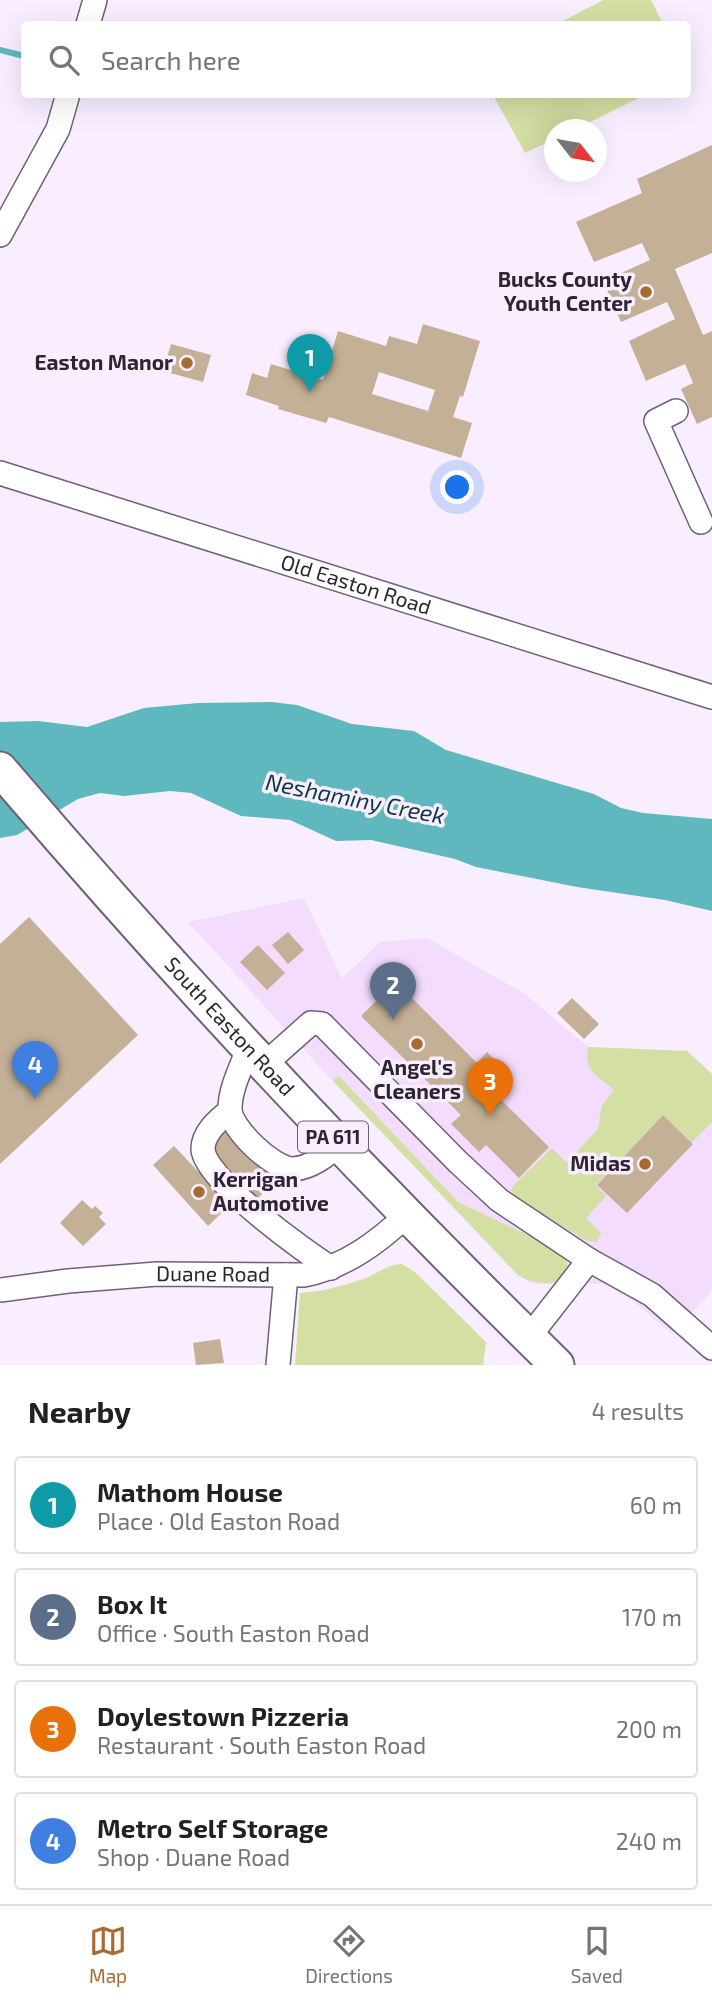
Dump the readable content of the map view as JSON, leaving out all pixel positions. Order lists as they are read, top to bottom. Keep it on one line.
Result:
{"streets":{"highway":["South Easton Road","PA 611"],"street":["Old Easton Road","Duane Road"]},"crossings":[["South Easton Road","Duane Road"]],"water":["Neshaminy Creek"],"places":["Bucks County Youth Center","Easton Manor","Angel's Cleaners","Midas","Kerrigan Automotive"],"north":"bottom right","page":{"search":"Search here","pins":["1","2","4","3"],"heading":["Nearby","4 results"],"list":[{"mark":"1","name":"Mathom House","note":"Place · Old Easton Road","value":"60 m"},{"mark":"2","name":"Box It","note":"Office · South Easton Road","value":"170 m"},{"mark":"3","name":"Doylestown Pizzeria","note":"Restaurant · South Easton Road","value":"200 m"},{"mark":"4","name":"Metro Self Storage","note":"Shop · Duane Road","value":"240 m"}],"nav":["Map","Directions","Saved"]}}
